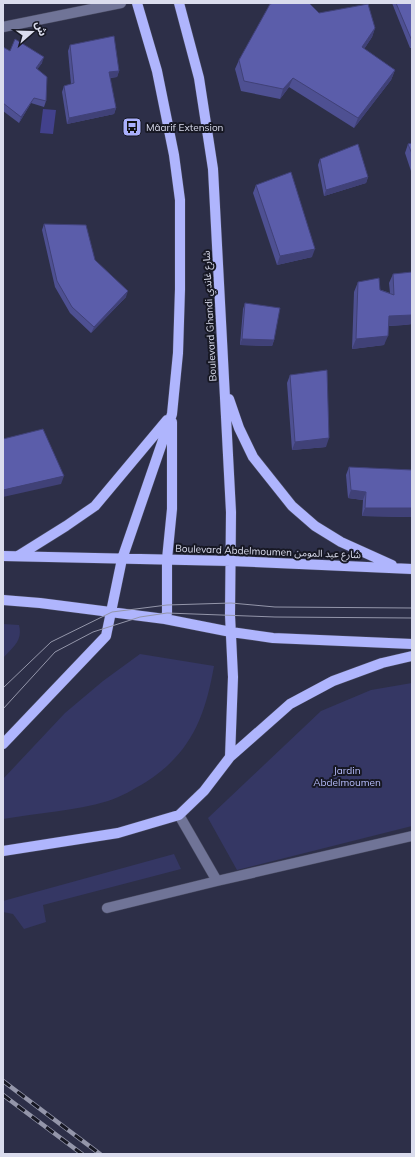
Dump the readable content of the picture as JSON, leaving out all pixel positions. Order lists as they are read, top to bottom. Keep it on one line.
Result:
{"streets":{"main road":["Boulevard Ghandi شارع غاندي","Boulevard Abdelmoumen شارع عبد المومن"]},"crossings":[["Boulevard Ghandi شارع غاندي","Boulevard Abdelmoumen شارع عبد المومن"]],"parks":["Jardin Abdelmoumen"],"places":{"bus stop":["Mâarif Extension"]},"north":"right"}
